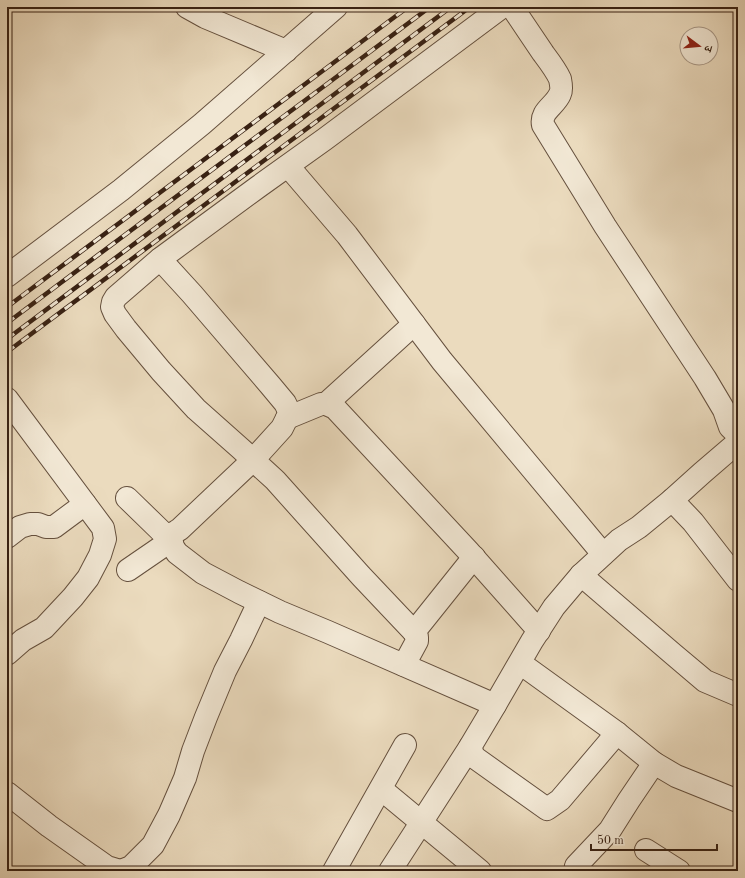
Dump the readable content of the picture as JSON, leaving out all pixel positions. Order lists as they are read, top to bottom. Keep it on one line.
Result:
{"scale_bar":"50 m","north":"right"}
